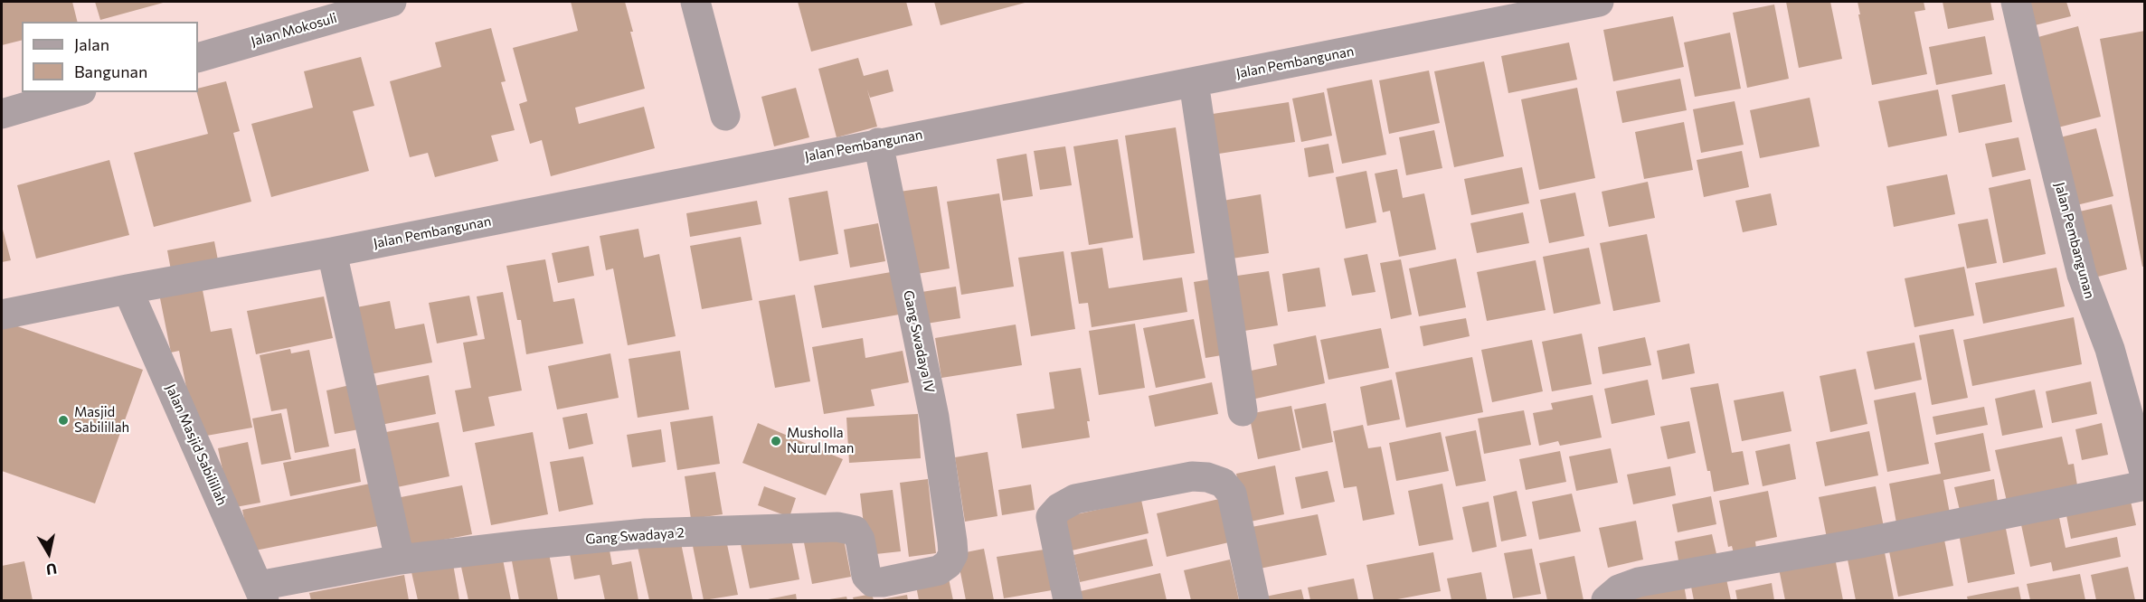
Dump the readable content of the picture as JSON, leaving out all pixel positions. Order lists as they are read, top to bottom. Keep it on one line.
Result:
{"streets":{"street":["Jalan Mokosuli","Jalan Pembangunan","Gang Swadaya IV","Jalan Masjid Sabilillah","Gang Swadaya 2"]},"crossings":[["Jalan Pembangunan","Gang Swadaya IV"],["Jalan Pembangunan","Jalan Masjid Sabilillah"],["Gang Swadaya IV","Gang Swadaya 2"],["Jalan Masjid Sabilillah","Gang Swadaya 2"]],"places":["Masjid Sabilillah","Musholla Nurul Iman"],"legend":["Jalan","Bangunan"],"north":"bottom"}
